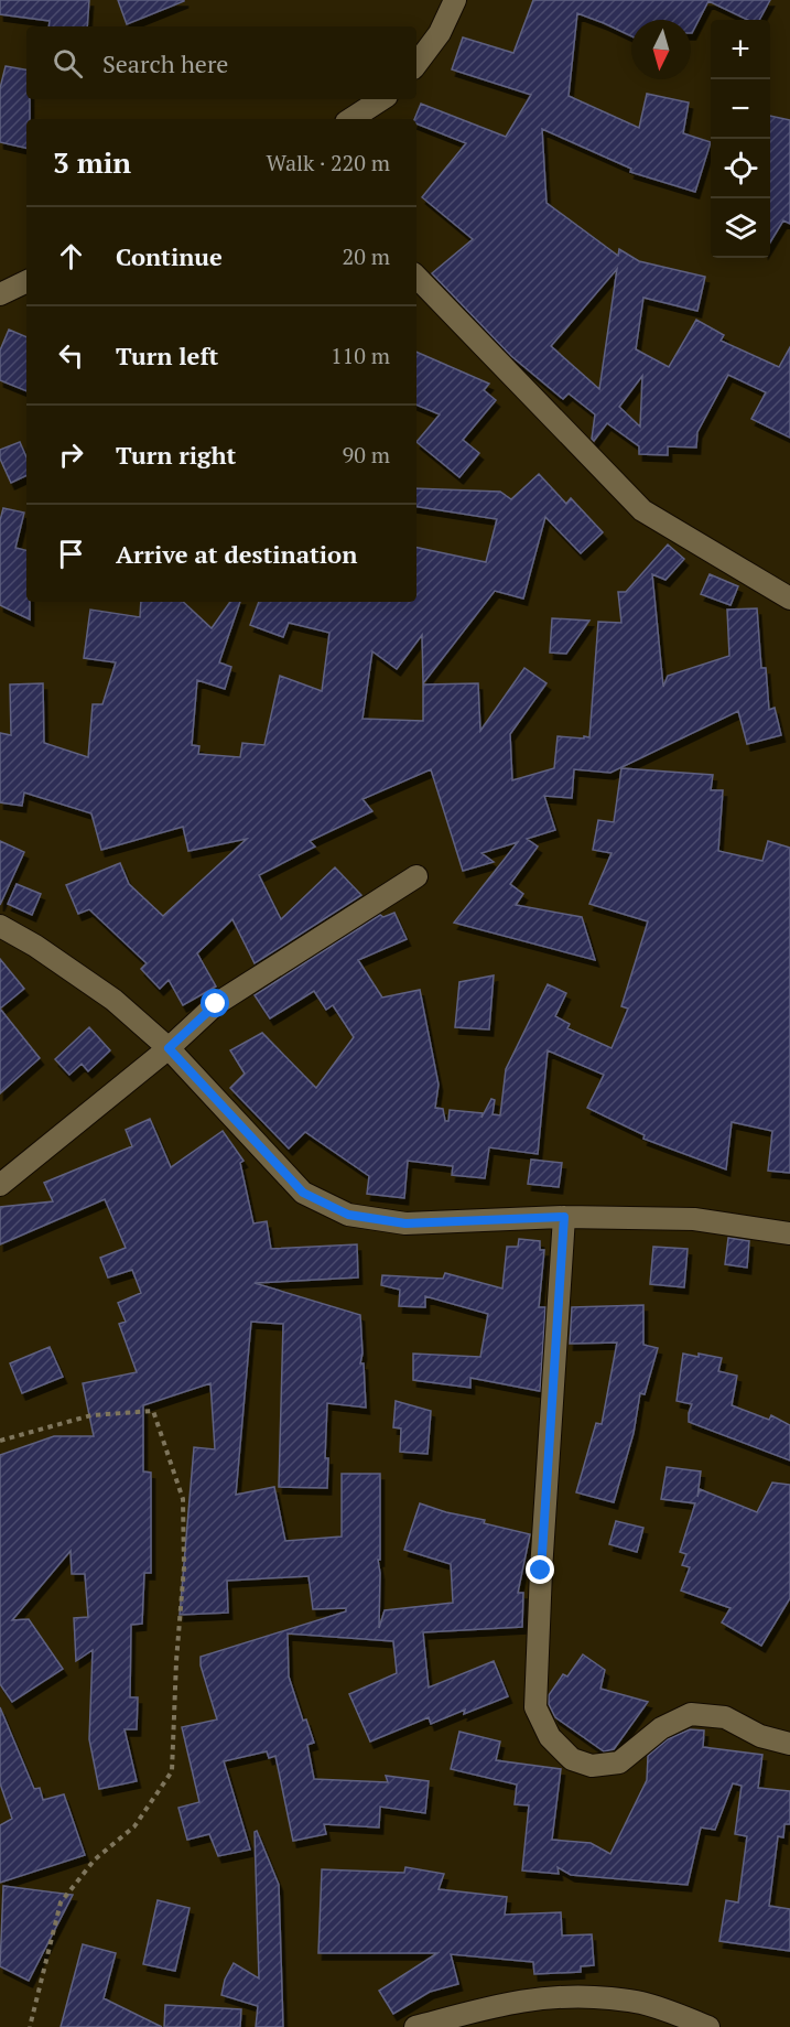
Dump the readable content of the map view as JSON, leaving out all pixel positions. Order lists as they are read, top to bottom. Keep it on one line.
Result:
{"north":"bottom","page":{"map_buttons":["+","−"],"search":"Search here","heading":["3 min","Walk · 220 m"],"list":[["Continue","20 m"],["Turn left","110 m"],["Turn right","90 m"],"Arrive at destination"]}}
